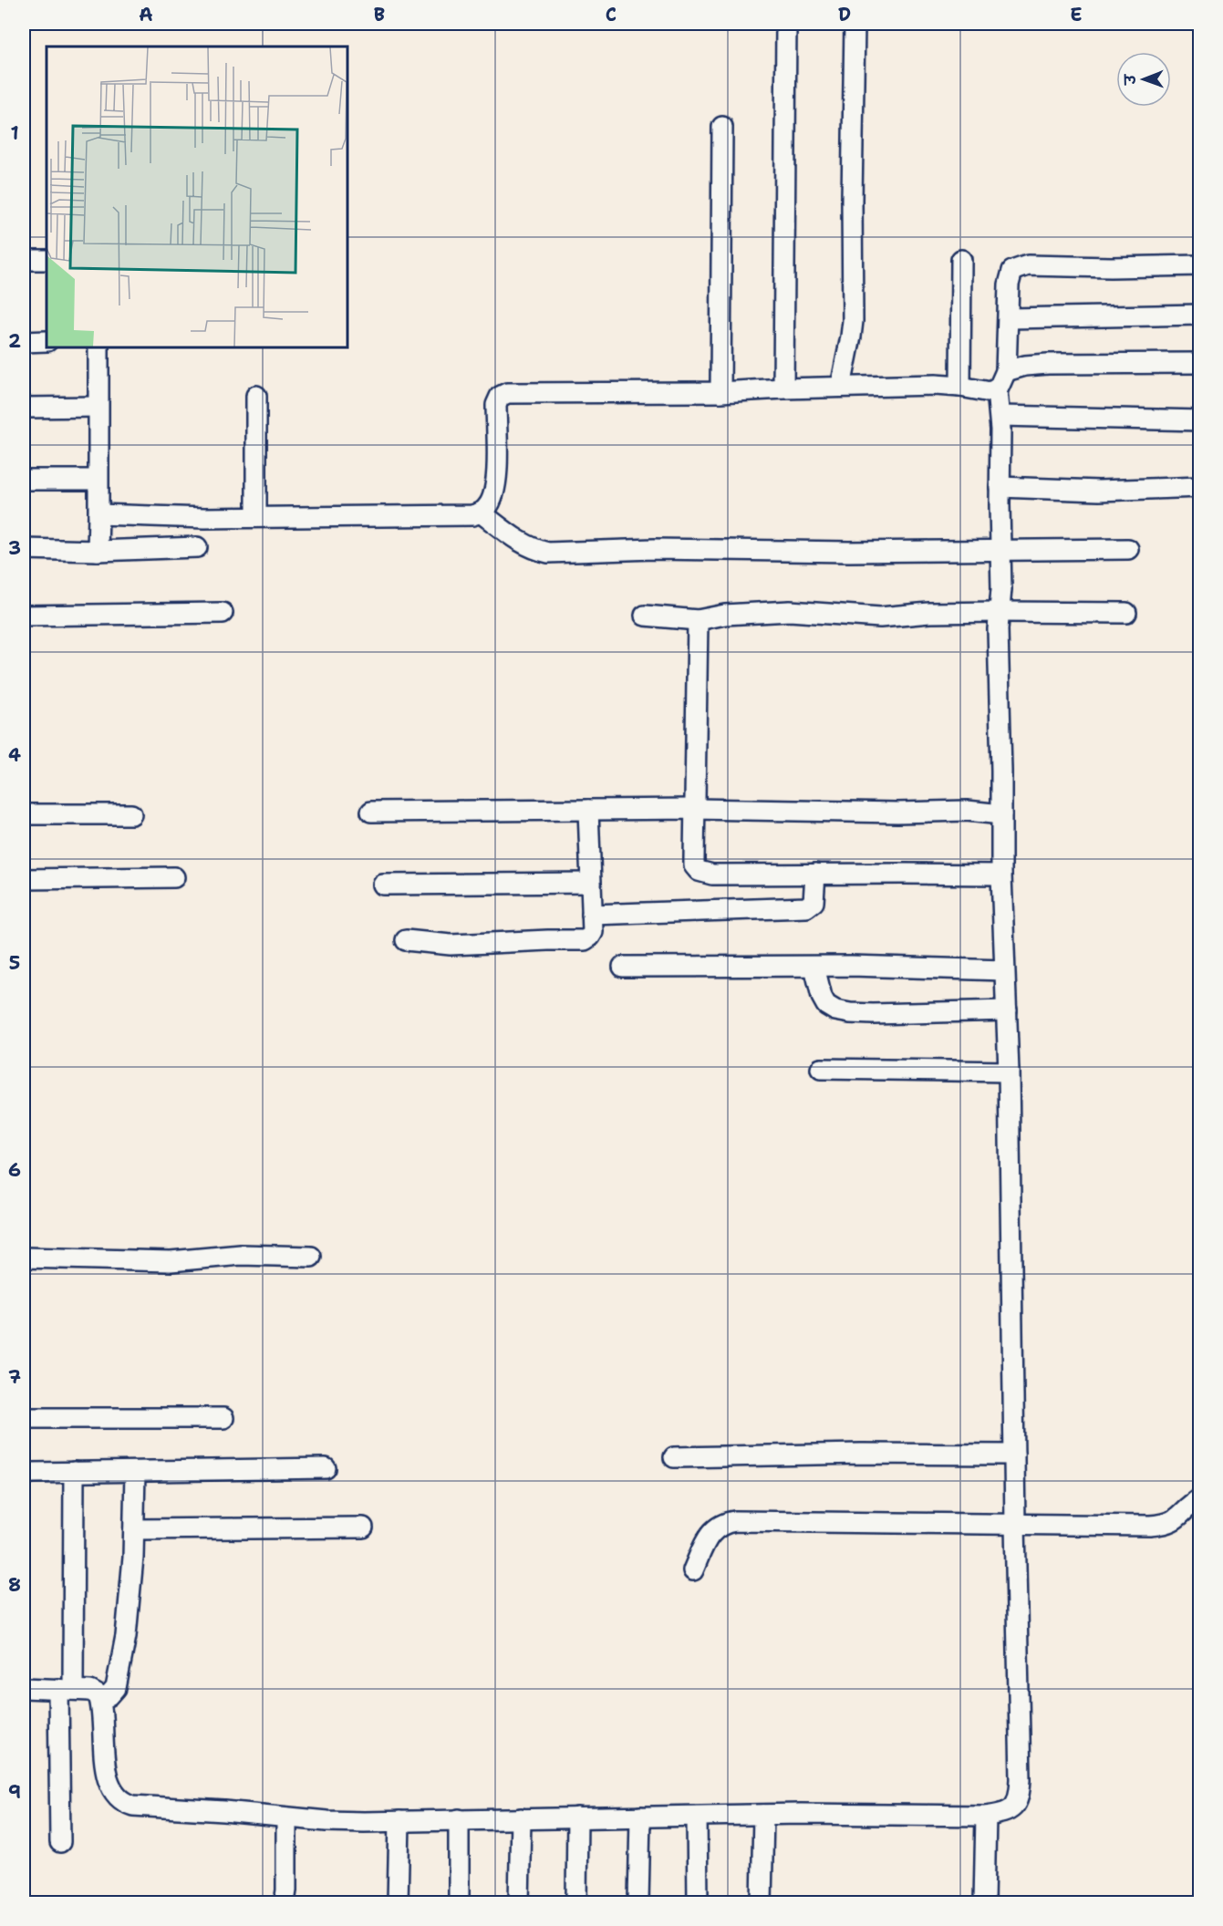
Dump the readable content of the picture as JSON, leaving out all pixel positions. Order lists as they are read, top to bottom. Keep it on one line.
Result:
{"north":"left","grid":{"columns":["A","B","C","D","E"],"rows":["1","2","3","4","5","6","7","8","9"]}}
